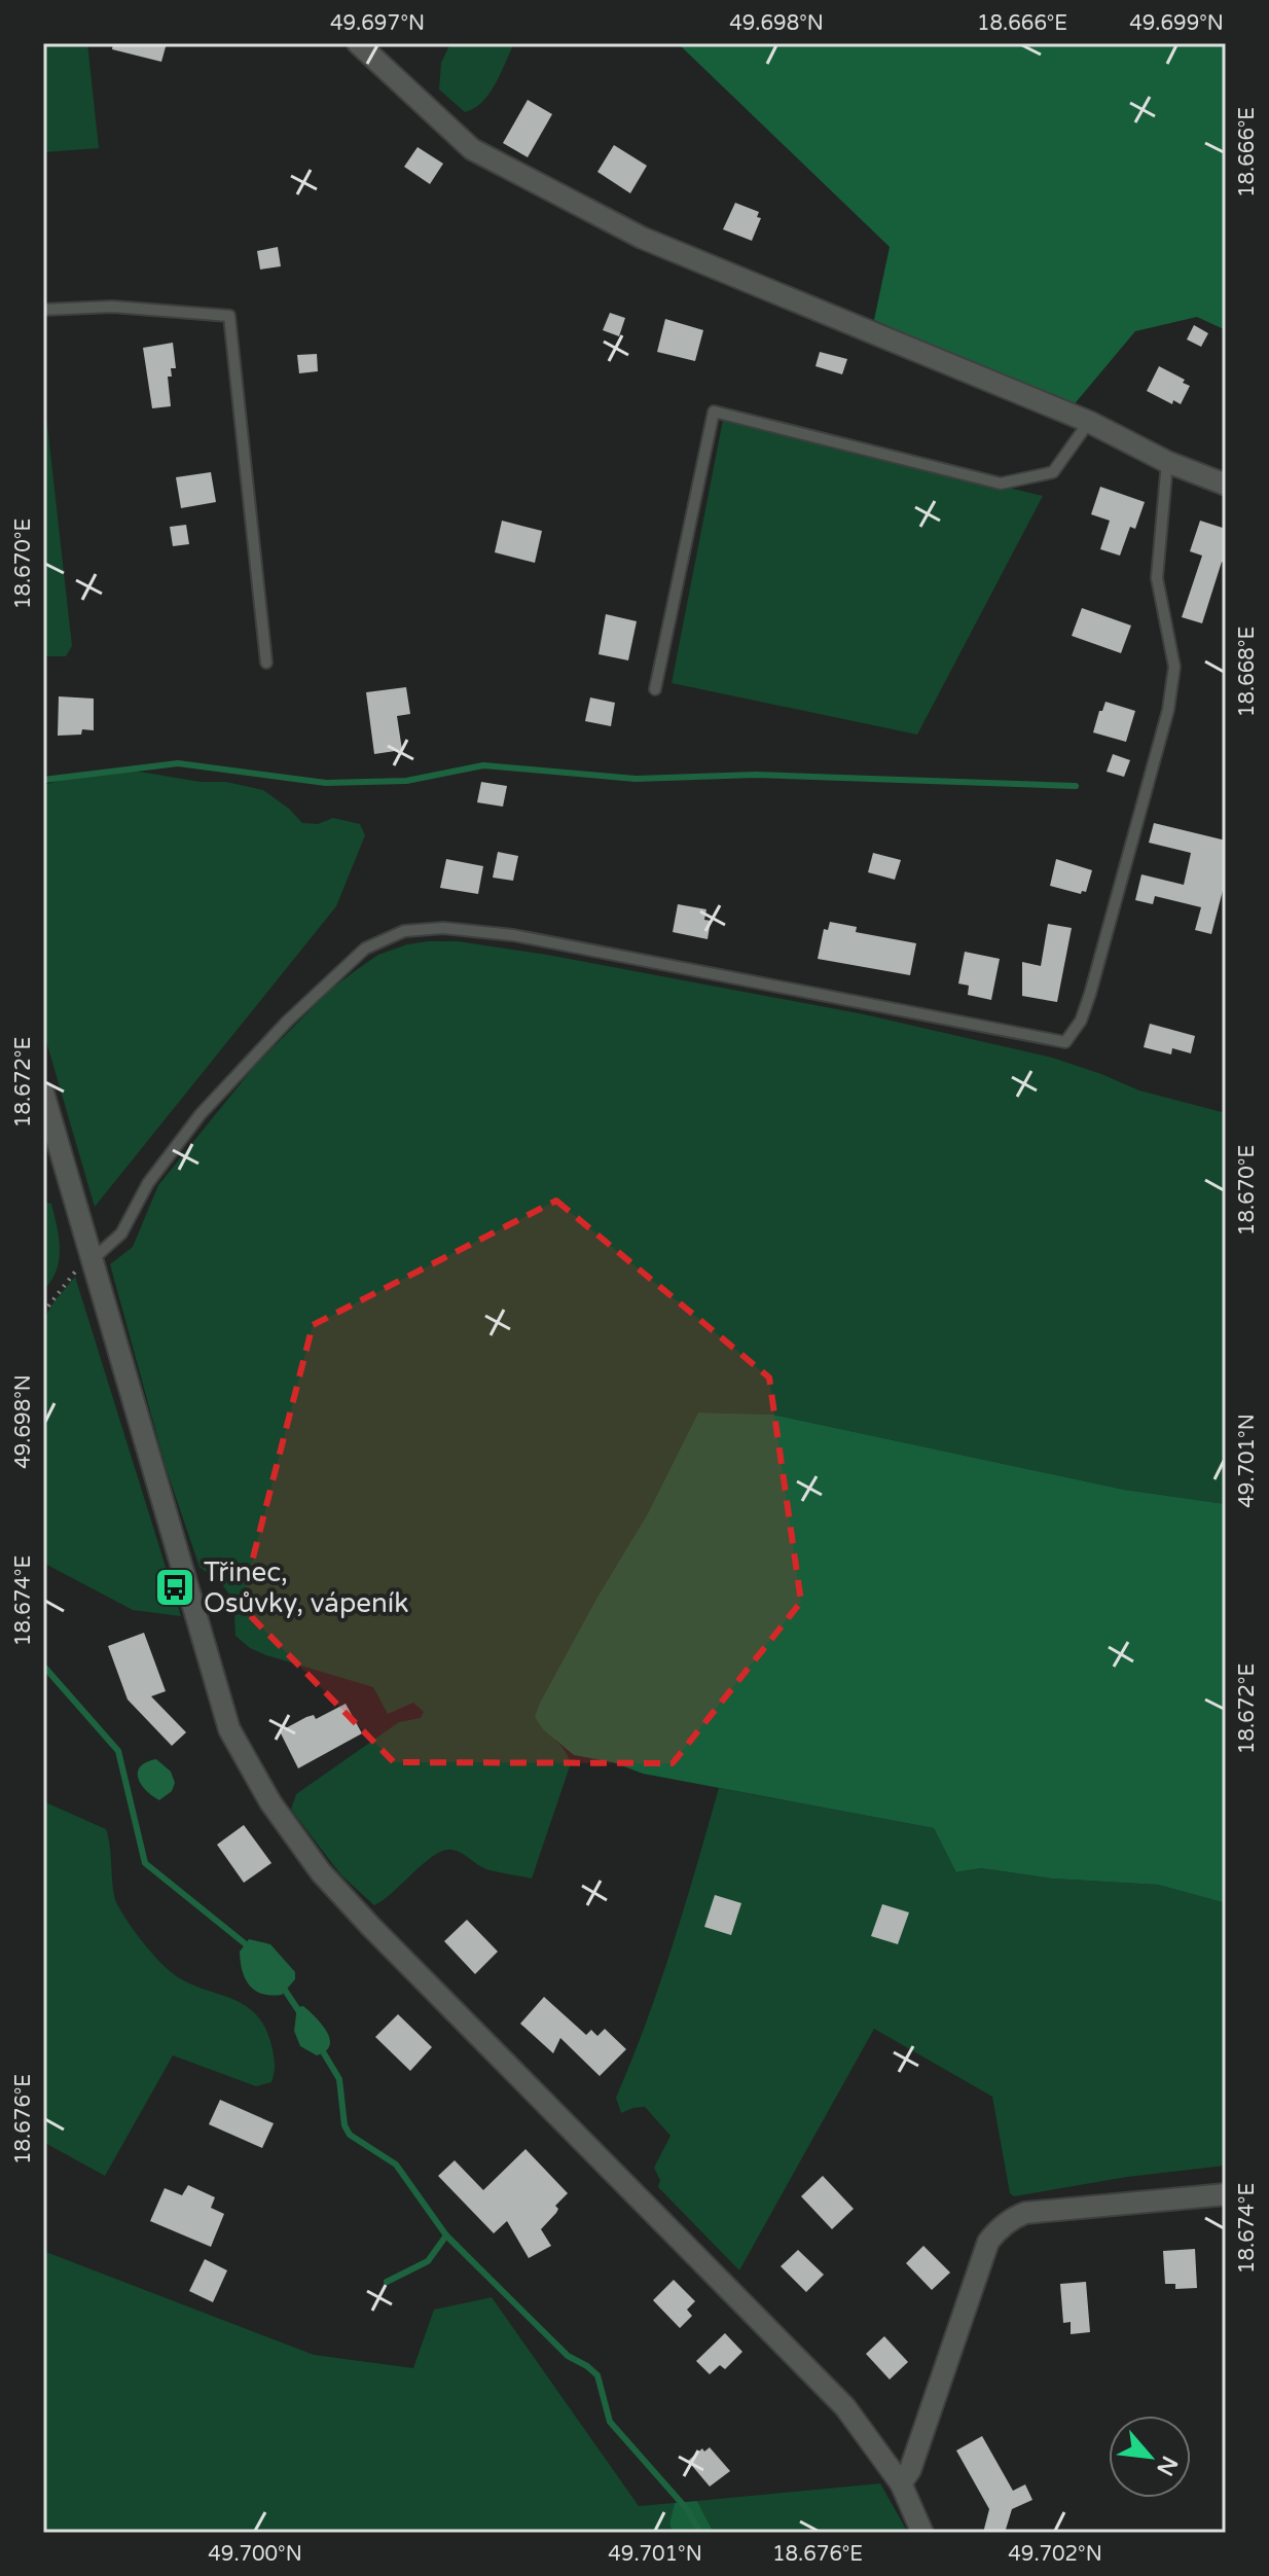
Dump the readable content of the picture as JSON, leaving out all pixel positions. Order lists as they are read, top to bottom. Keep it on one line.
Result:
{"places":{"bus stop":["Třinec, Osůvky, vápeník"]},"north":"bottom right","coordinates":["49.697°N","49.698°N","18.666°E","49.699°N","18.670°E","18.668°E","18.672°E","49.701°N","18.674°E","18.676°E","49.700°N","49.702°N"]}
